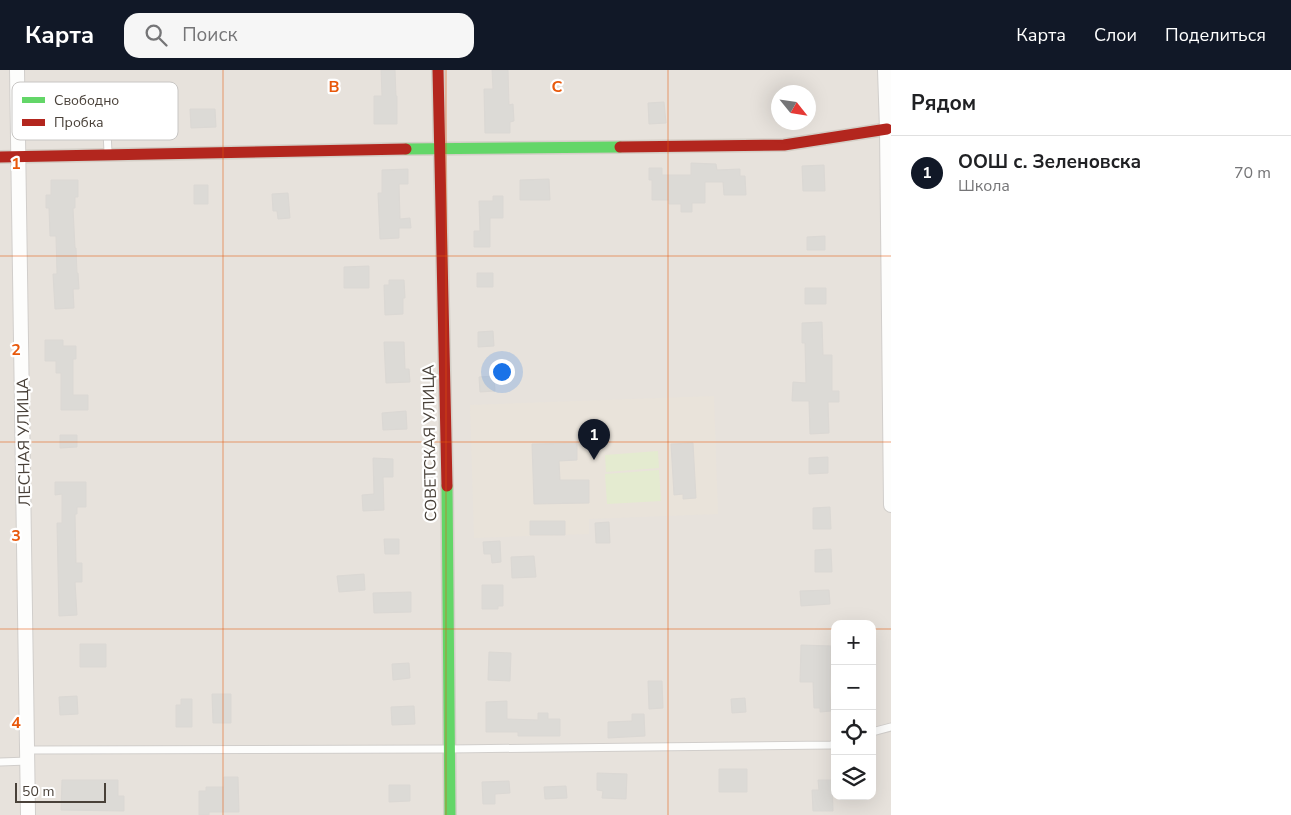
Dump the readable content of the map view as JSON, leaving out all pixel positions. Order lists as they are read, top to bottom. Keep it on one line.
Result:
{"streets":{"street":["ЛЕСНАЯ УЛИЦА","СОВЕТСКАЯ УЛИЦА"]},"legend":["Свободно","Пробка"],"scale_bar":"50 m","north":"bottom right","page":{"header":"Карта","search":"Поиск","nav":["Карта","Слои","Поделиться"],"heading":"Рядом","list":[{"mark":"1","name":"ООШ с. Зеленовска","note":"Школа","value":"70 m"}],"pins":"1","map_buttons":["+","−"],"scale":"50 m"},"grid":{"columns":["B","C"],"rows":["1","2","3","4"]}}
